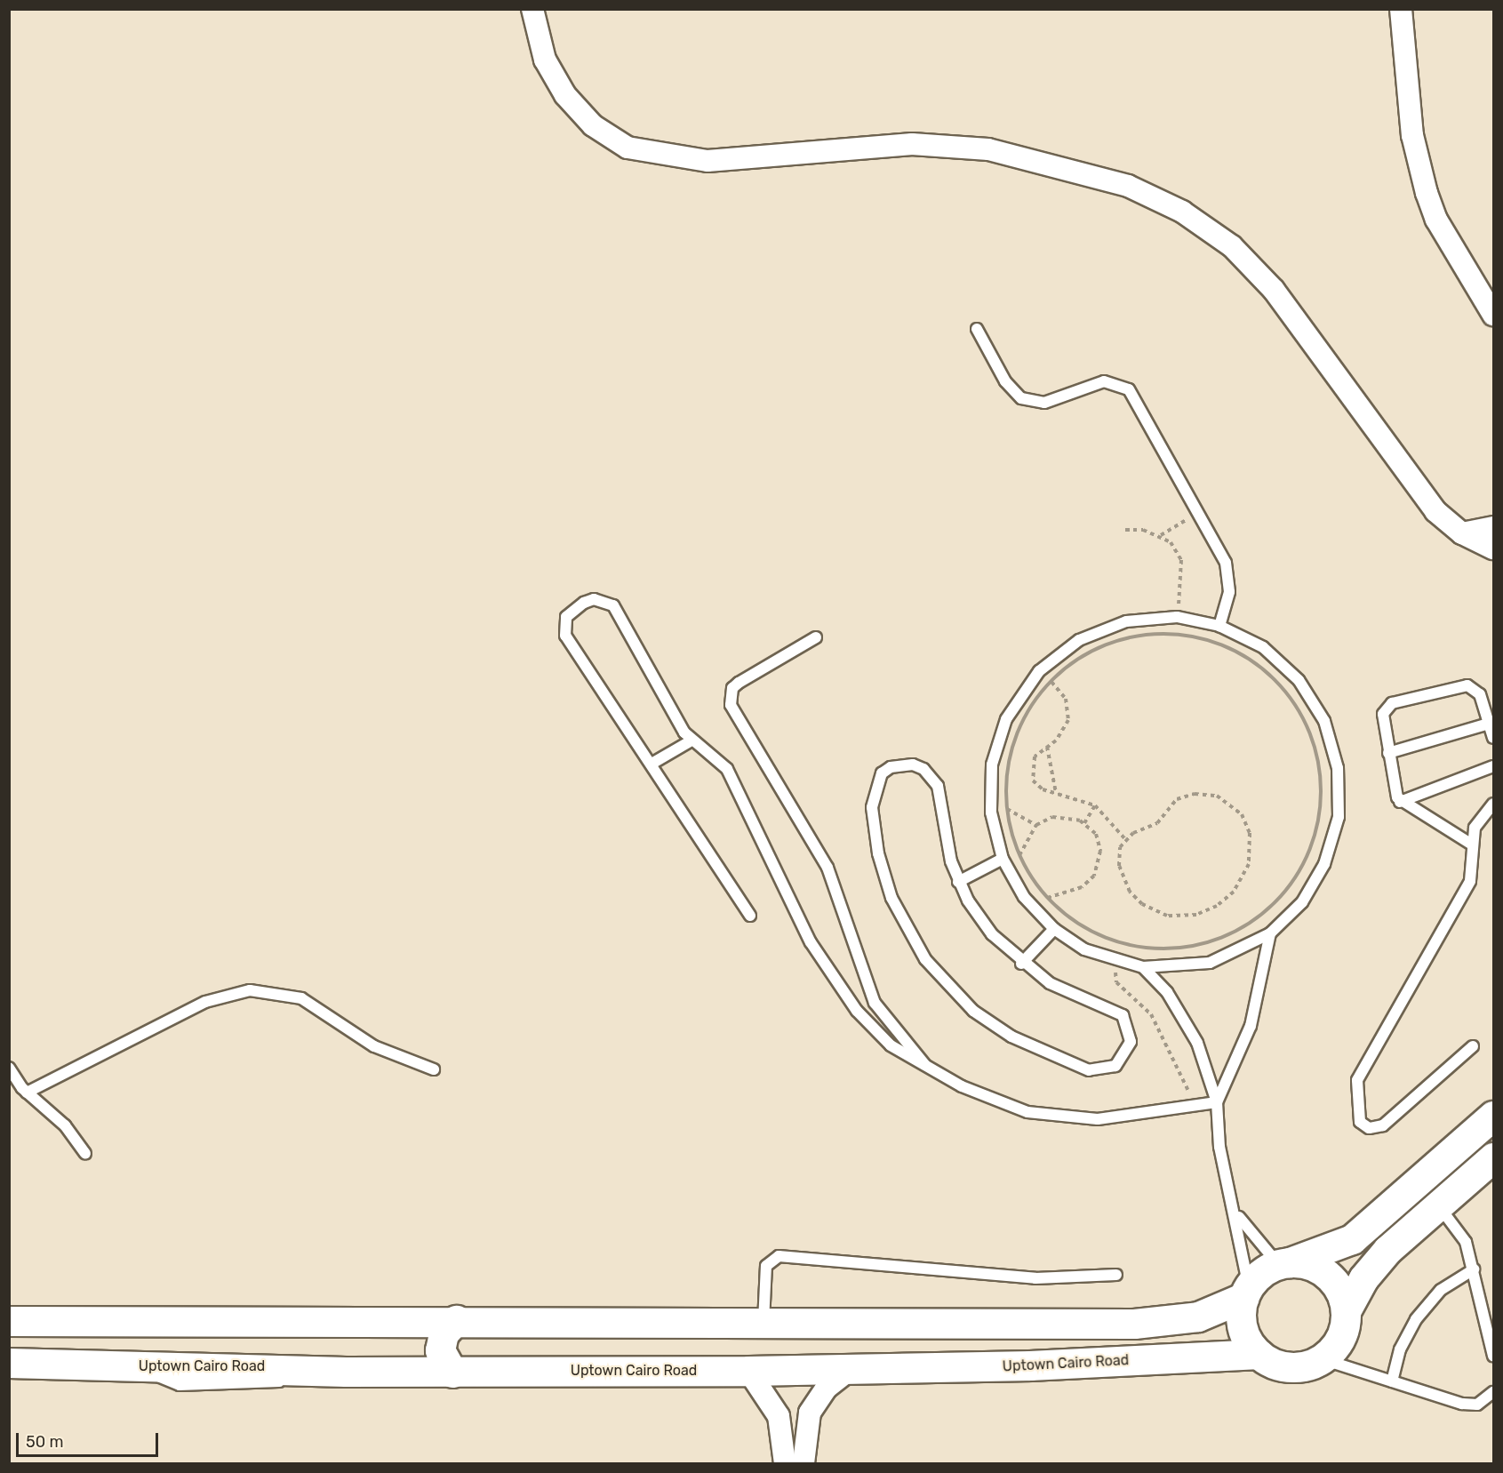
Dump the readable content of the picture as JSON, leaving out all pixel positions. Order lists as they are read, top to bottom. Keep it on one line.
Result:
{"streets":{"street":["Uptown Cairo Road"]},"scale_bar":"50 m"}
